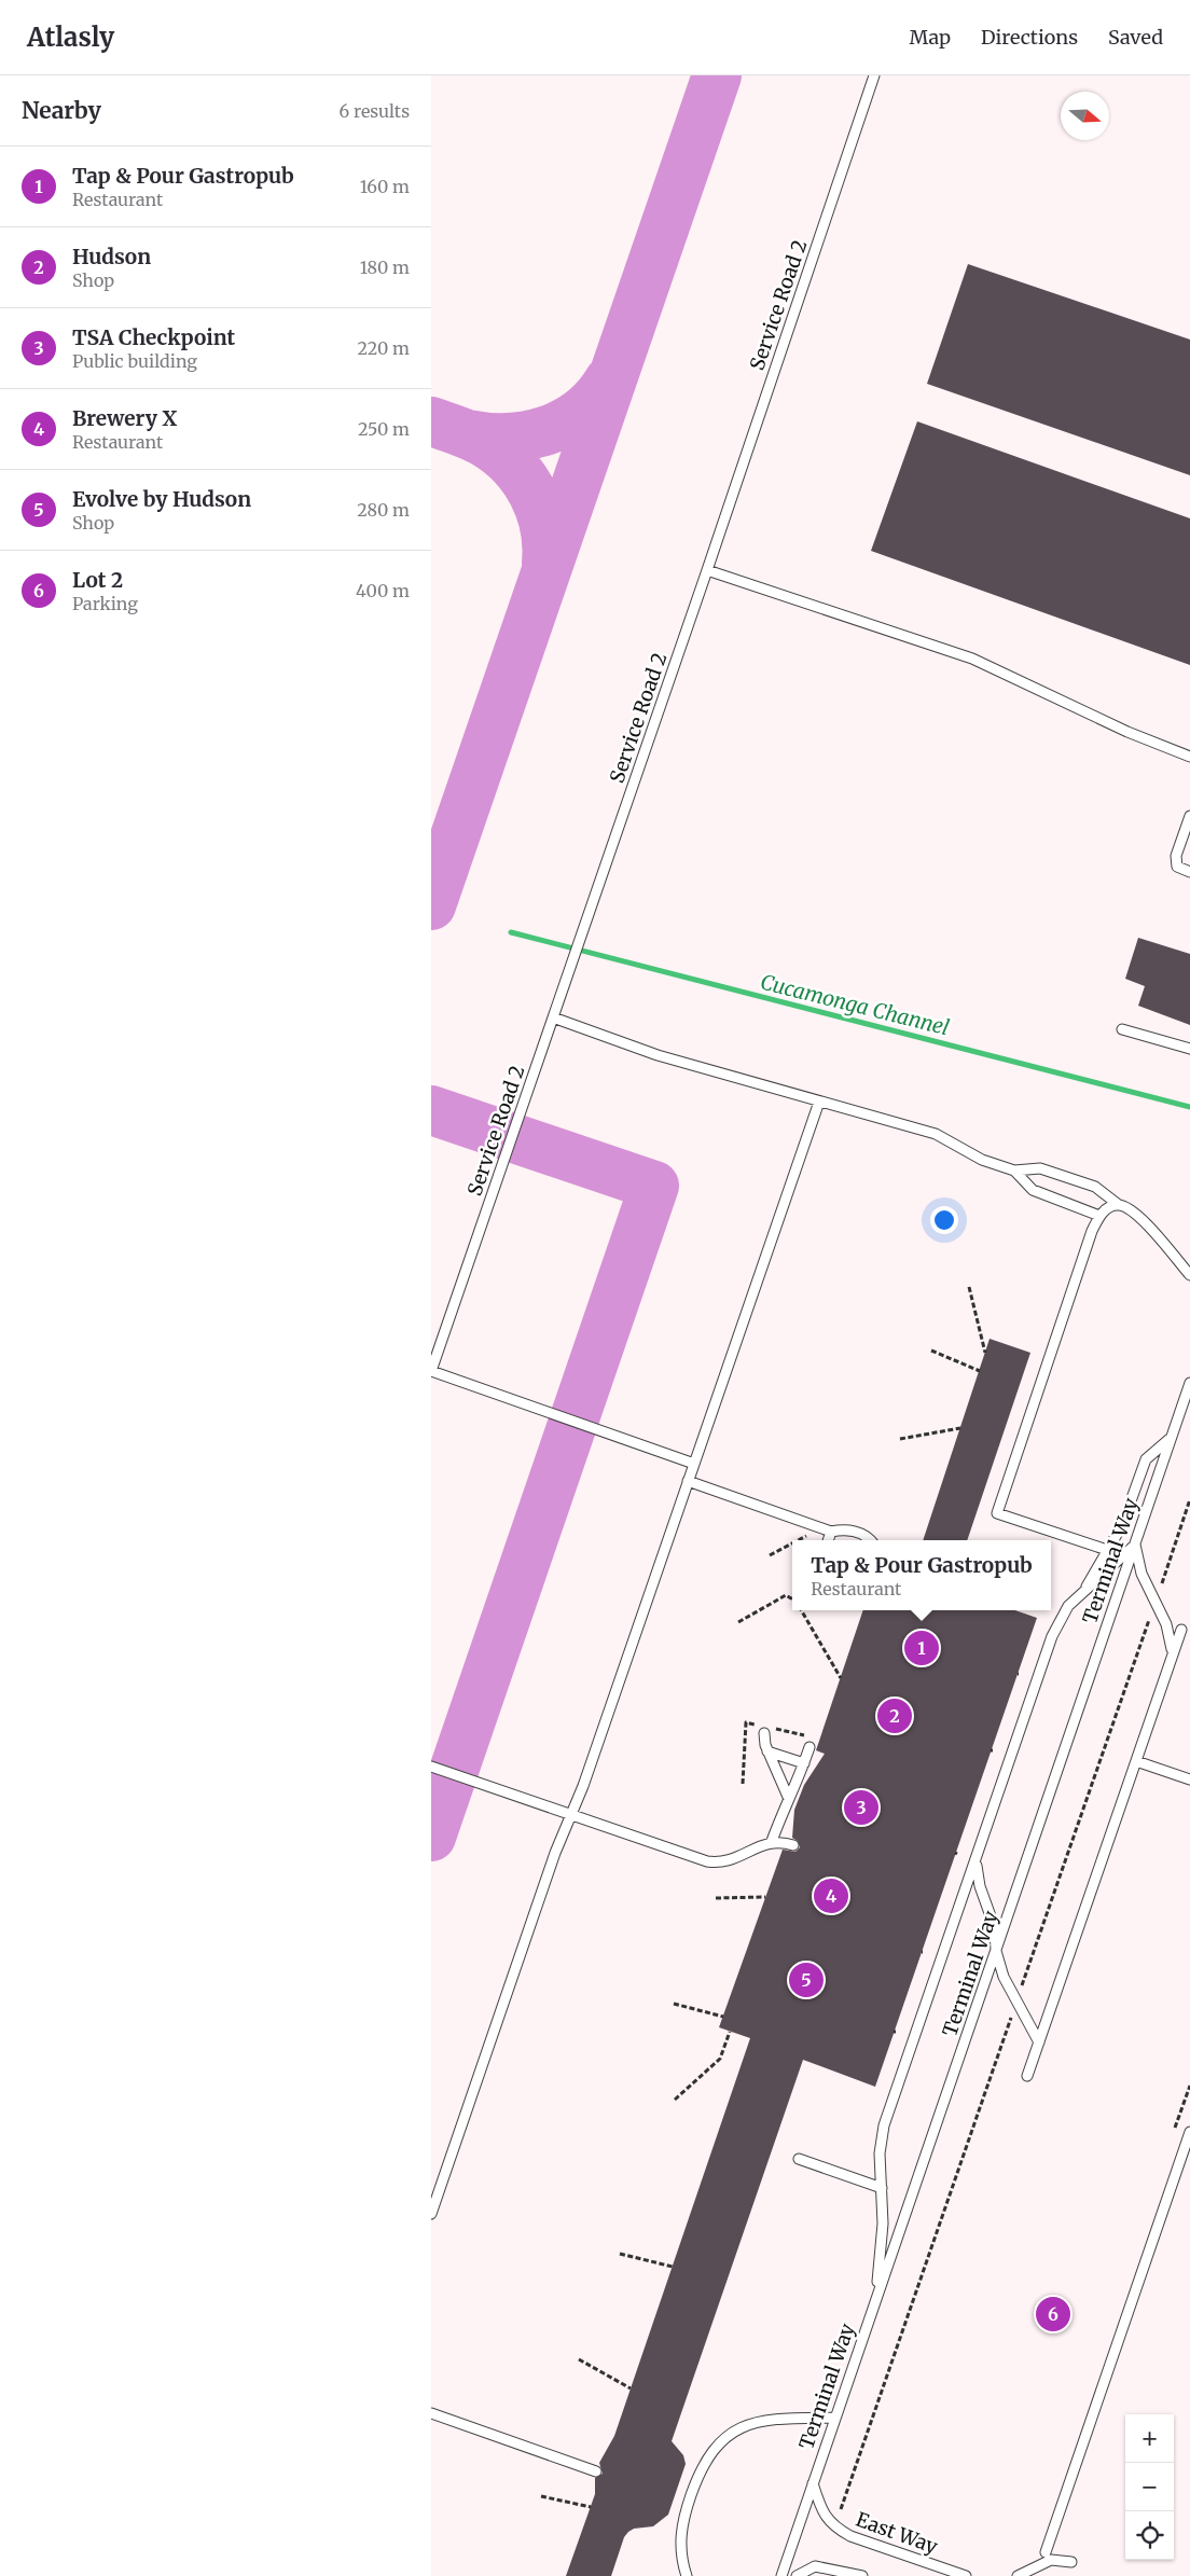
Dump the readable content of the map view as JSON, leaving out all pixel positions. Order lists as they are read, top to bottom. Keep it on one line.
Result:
{"streets":{"lane":["Service Road 2","Terminal Way","East Way"]},"crossings":[["Terminal Way","East Way"]],"water":["Cucamonga Channel"],"north":"right","page":{"header":"Atlasly","nav":["Map","Directions","Saved"],"heading":["Nearby","6 results"],"list":[{"mark":"1","name":"Tap & Pour Gastropub","note":"Restaurant","value":"160 m"},{"mark":"2","name":"Hudson","note":"Shop","value":"180 m"},{"mark":"3","name":"TSA Checkpoint","note":"Public building","value":"220 m"},{"mark":"4","name":"Brewery X","note":"Restaurant","value":"250 m"},{"mark":"5","name":"Evolve by Hudson","note":"Shop","value":"280 m"},{"mark":"6","name":"Lot 2","note":"Parking","value":"400 m"}],"popup":["Tap & Pour Gastropub","Restaurant"],"pins":["1","2","3","4","5","6"],"map_buttons":["+","−"]}}
